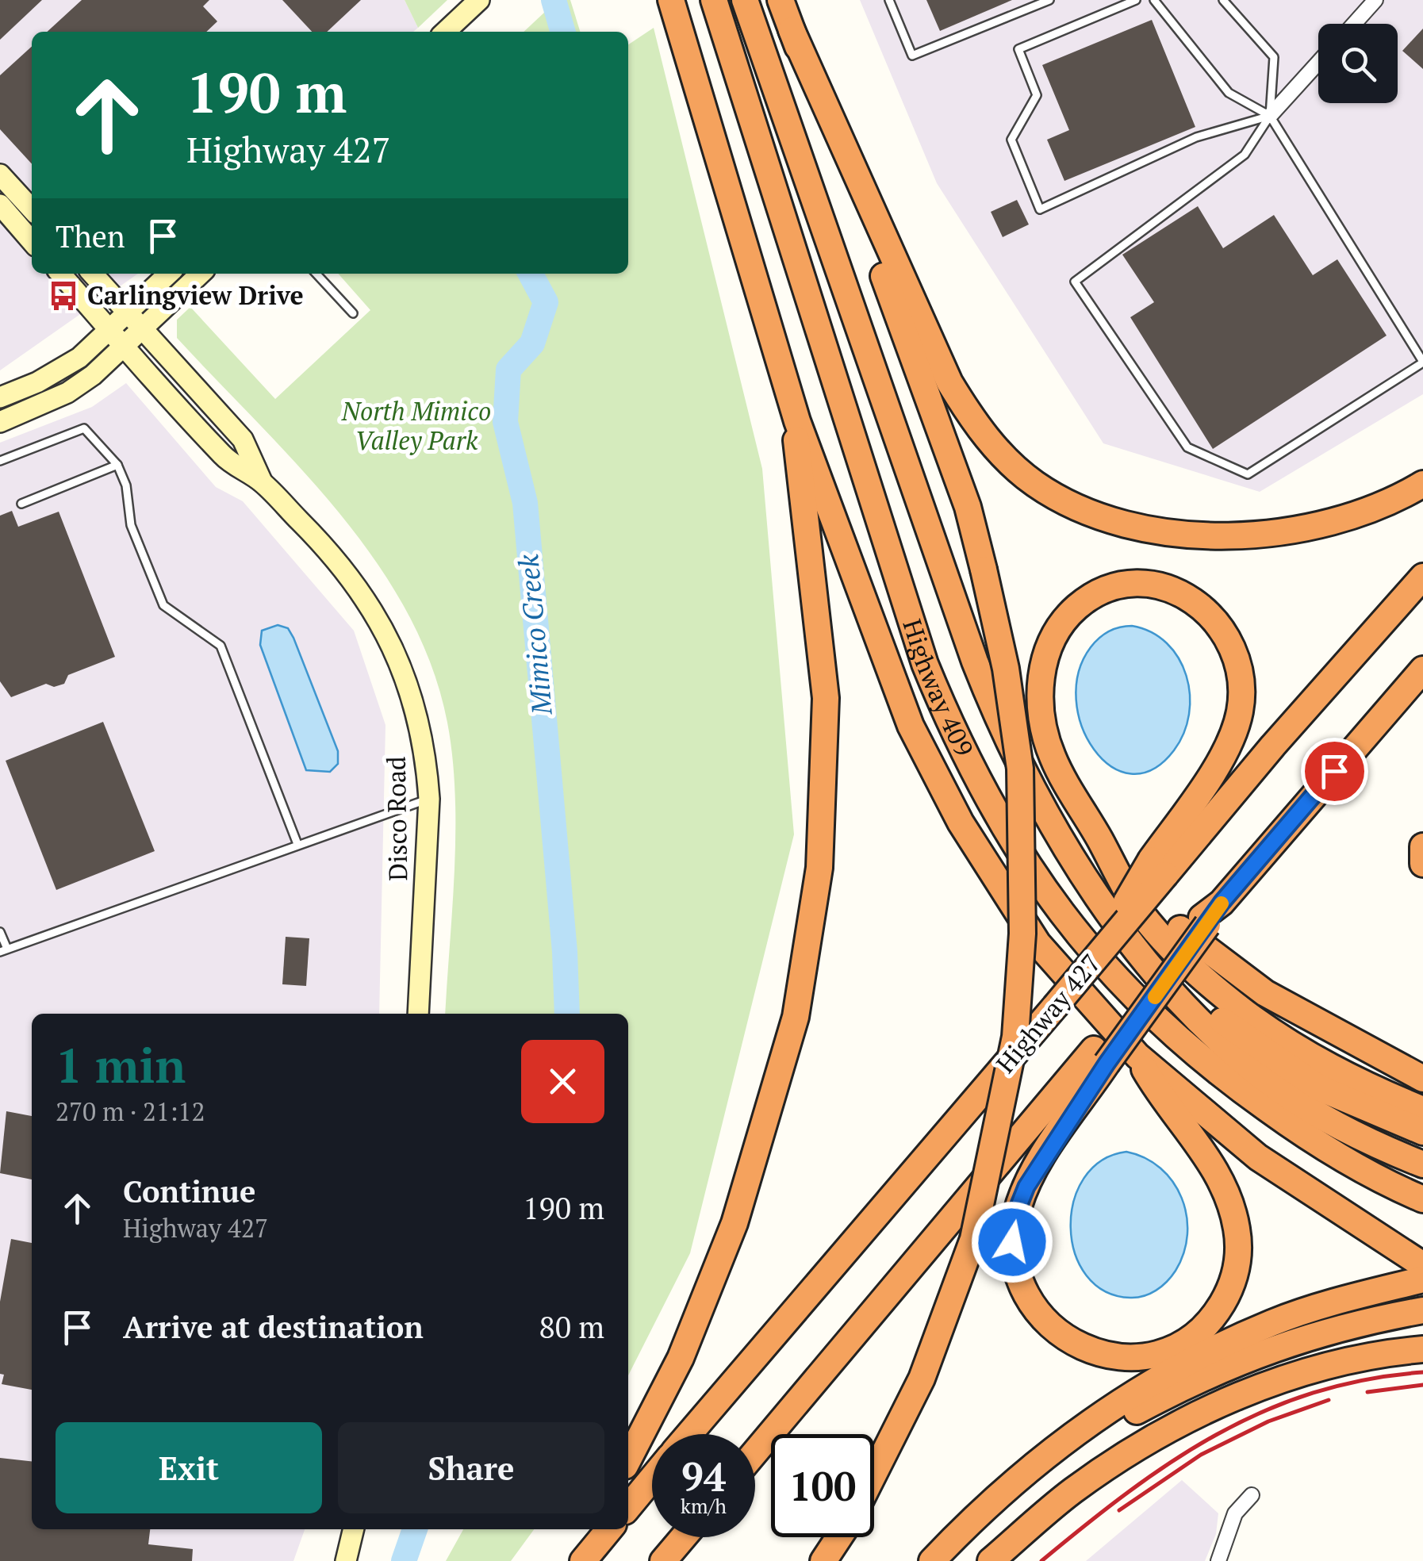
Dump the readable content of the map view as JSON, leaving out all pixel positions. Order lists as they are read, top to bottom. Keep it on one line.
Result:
{"streets":{"highway":["Highway 409","Highway 427"],"main road":["Disco Road"]},"water":["Mimico Creek"],"parks":["North Mimico Valley Park"],"places":{"bus stop":["Carlingview Drive"]},"page":{"turn":["190 m","Highway 427"],"then":"Then","heading":["1 min","270 m · 21:12"],"list":[{"name":"Continue","note":"Highway 427","value":"190 m"},{"name":"Arrive at destination","value":"80 m"}],"buttons":["Exit","Share"],"speed":"94 km/h","limit":"100"}}
